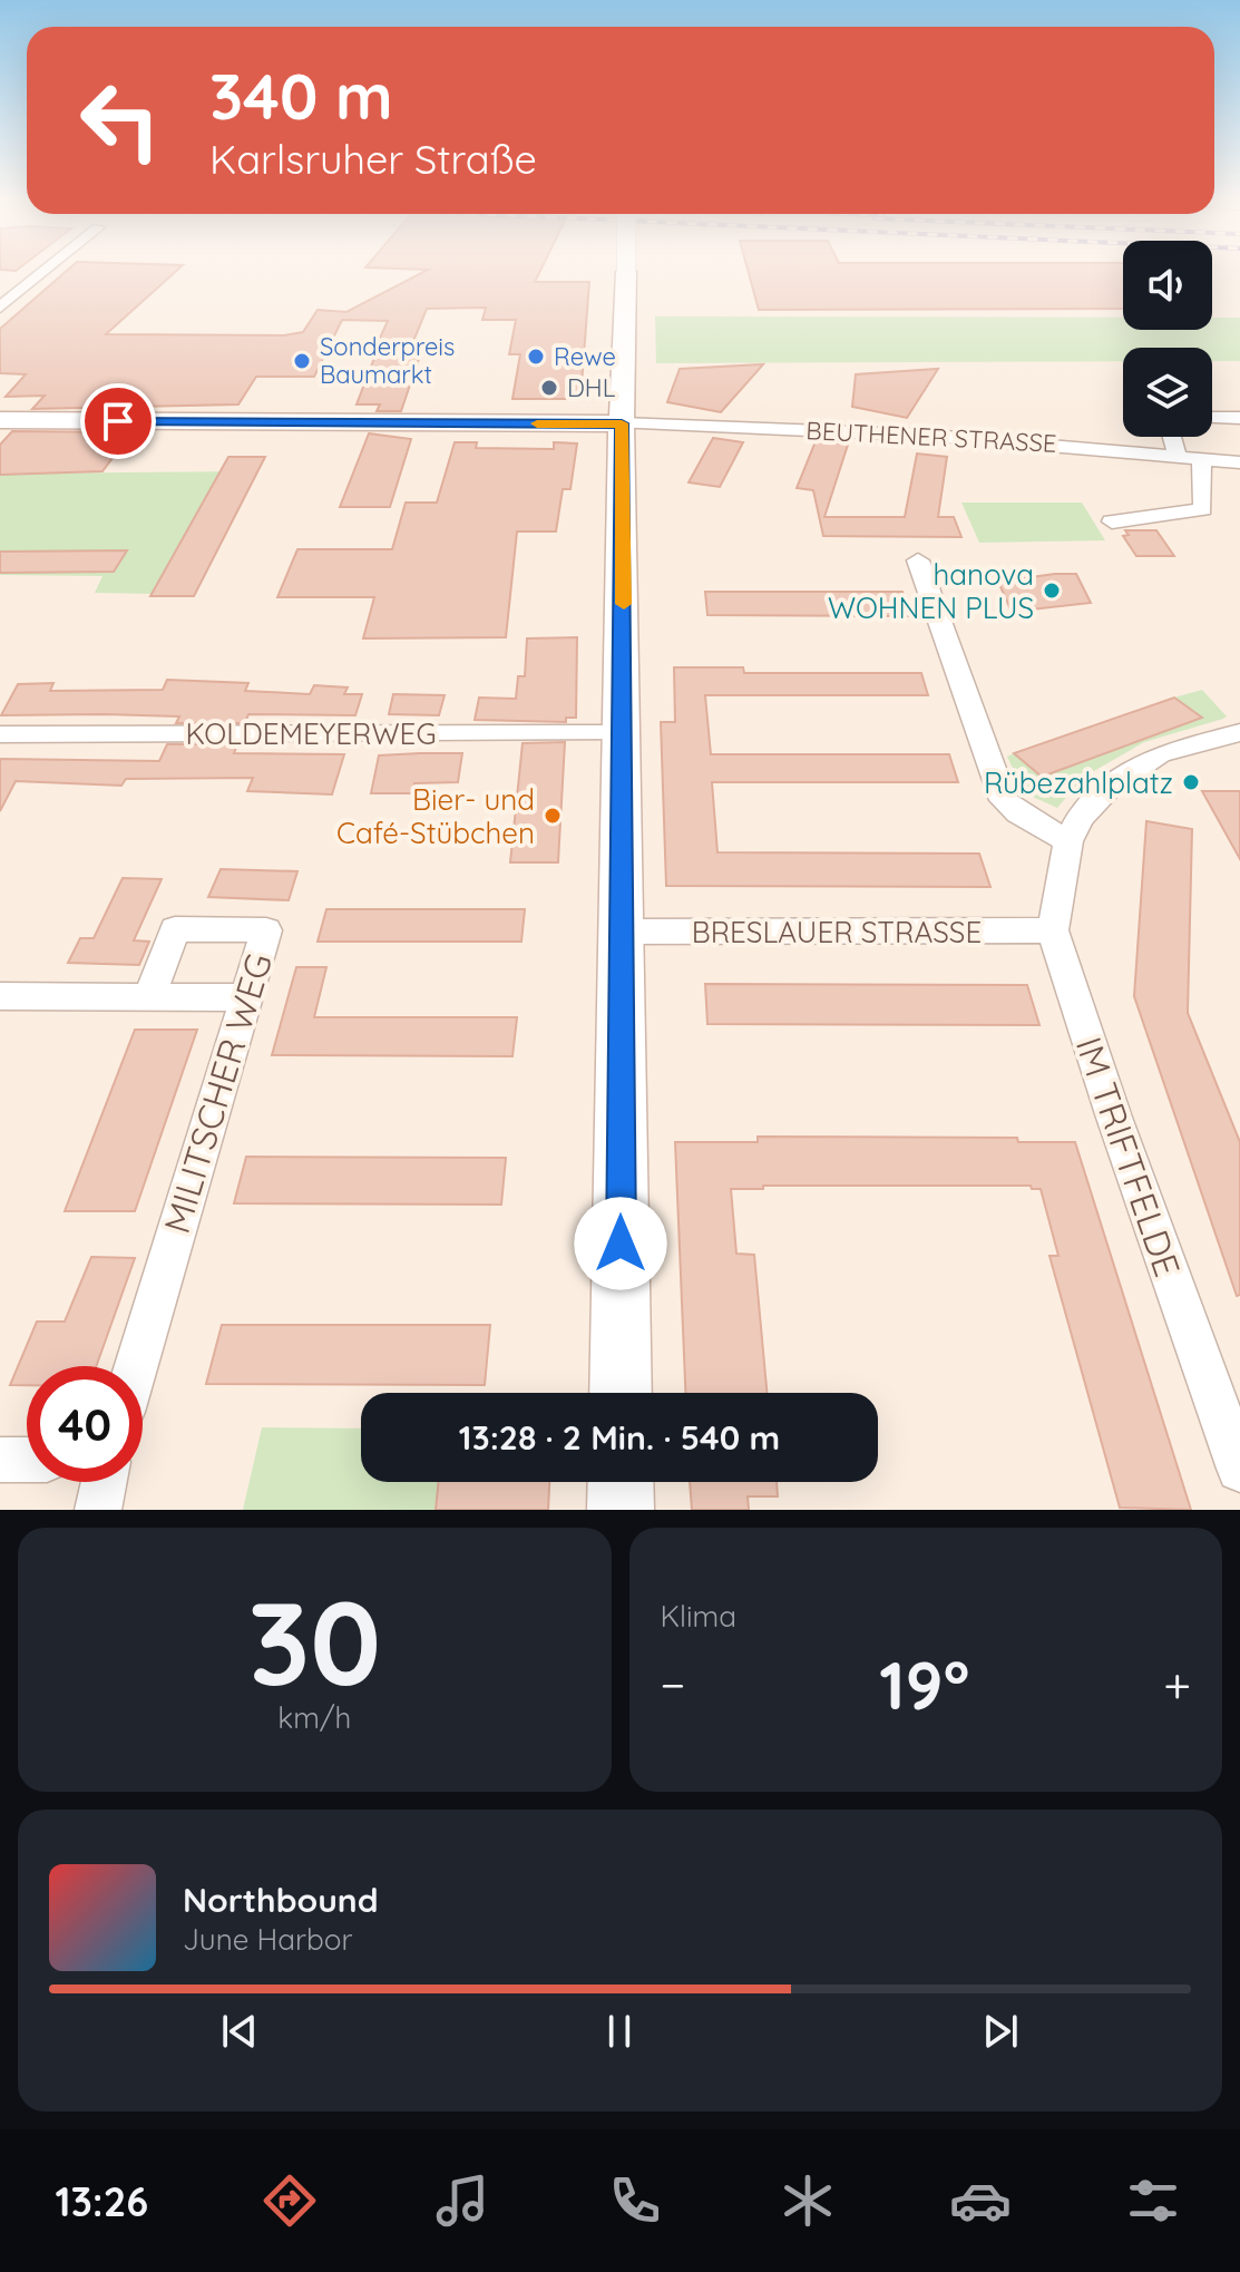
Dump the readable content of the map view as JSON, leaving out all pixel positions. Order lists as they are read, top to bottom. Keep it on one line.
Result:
{"streets":{"street":["BEUTHENER STRASSE","KOLDEMEYERWEG","BRESLAUER STRASSE","MILITSCHER WEG","IM TRIFTFELDE"]},"crossings":[["BRESLAUER STRASSE","IM TRIFTFELDE"]],"places":["Rewe","Sonderpreis Baumarkt","DHL","hanova WOHNEN PLUS","Rübezahlplatz","Bier- und Café-Stübchen"],"page":{"turn":["340 m","Karlsruher Straße"],"limit":"40","trip":"13:28 · 2 Min. · 540 m","tile":[["30","km/h"],"Klima"],"heat":["−","19°","+"],"song":["Northbound","June Harbor"],"tabs":"13:26"}}
